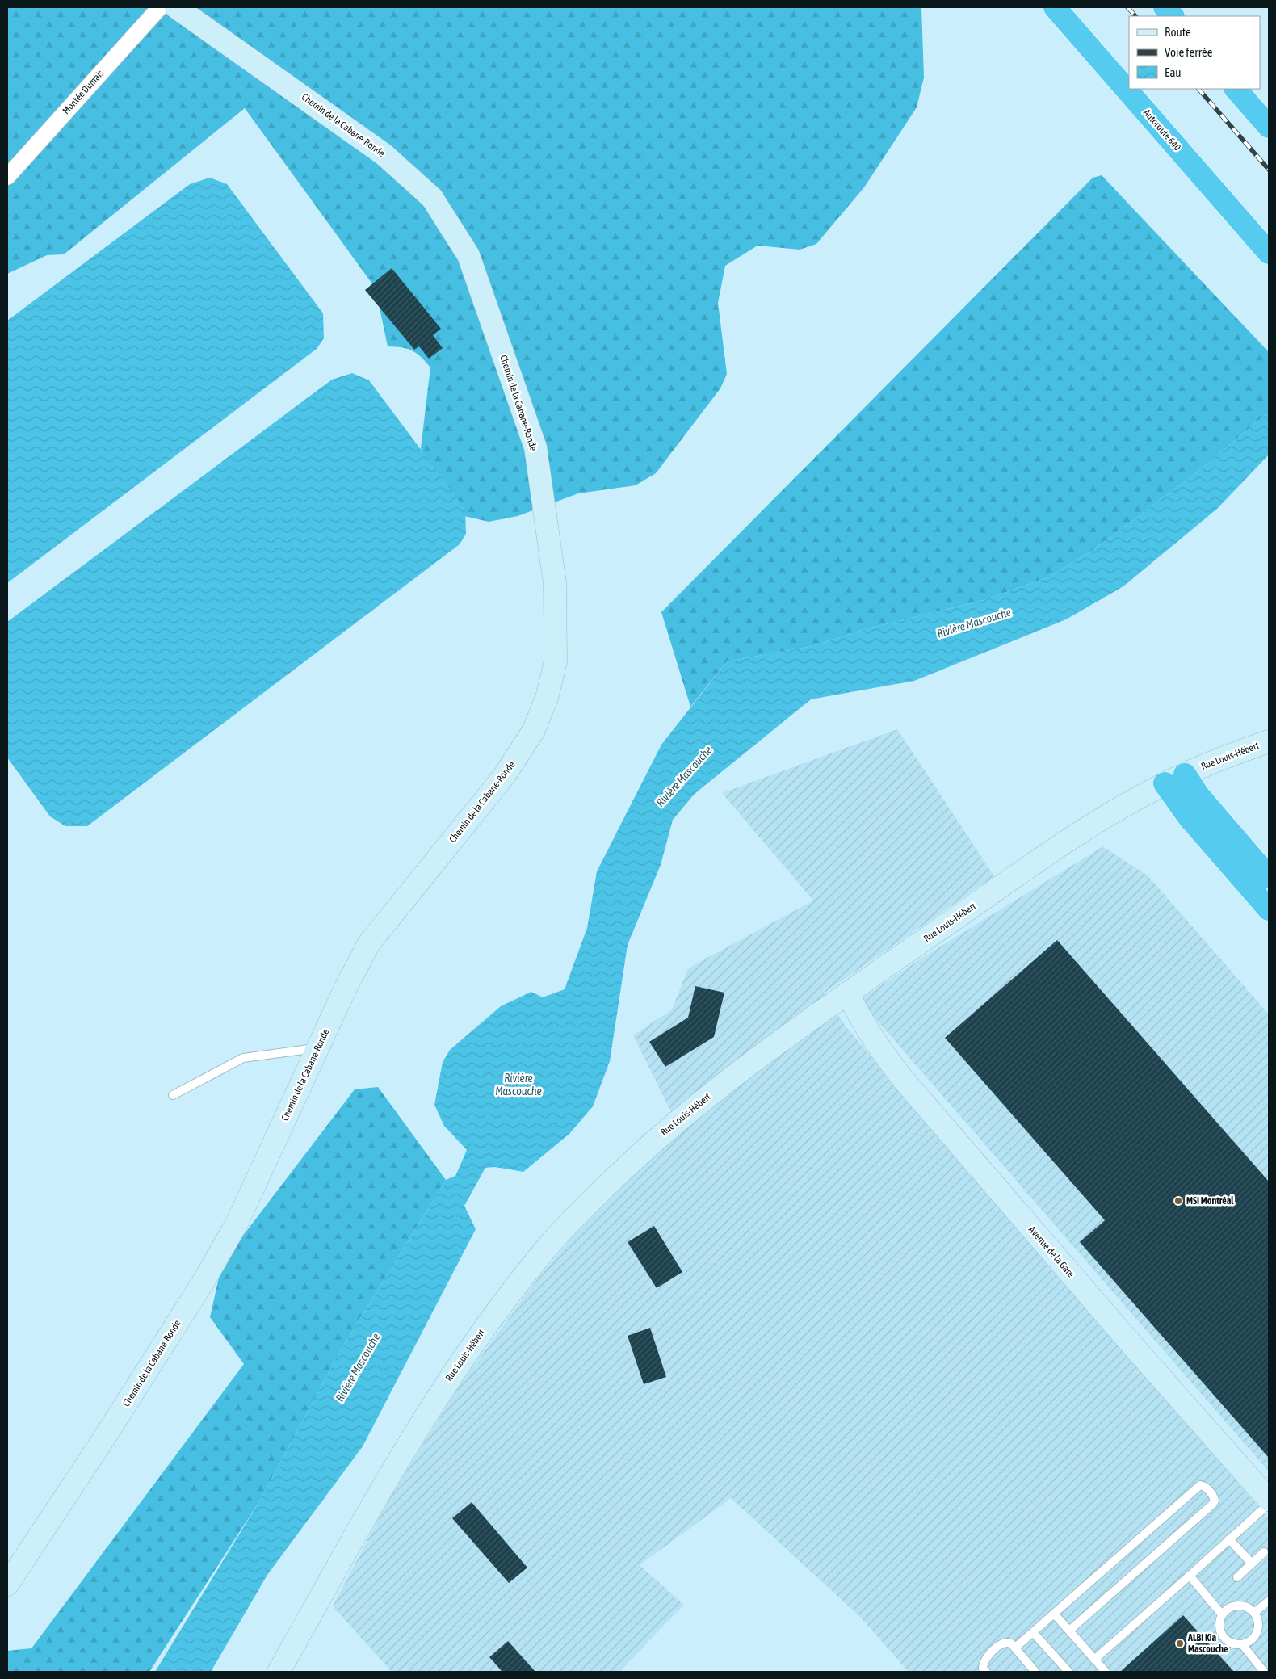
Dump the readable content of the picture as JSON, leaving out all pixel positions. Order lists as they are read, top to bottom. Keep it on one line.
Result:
{"streets":{"highway":["Autoroute 640"],"street":["Montée Dumais","Chemin de la Cabane-Ronde","Rue Louis-Hébert","Avenue de la Gare"]},"crossings":[["Rue Louis-Hébert","Avenue de la Gare"]],"water":["Rivière Mascouche"],"places":["MSI Montréal","ALBI Kia Mascouche"],"legend":["Route","Voie ferrée","Eau"]}
